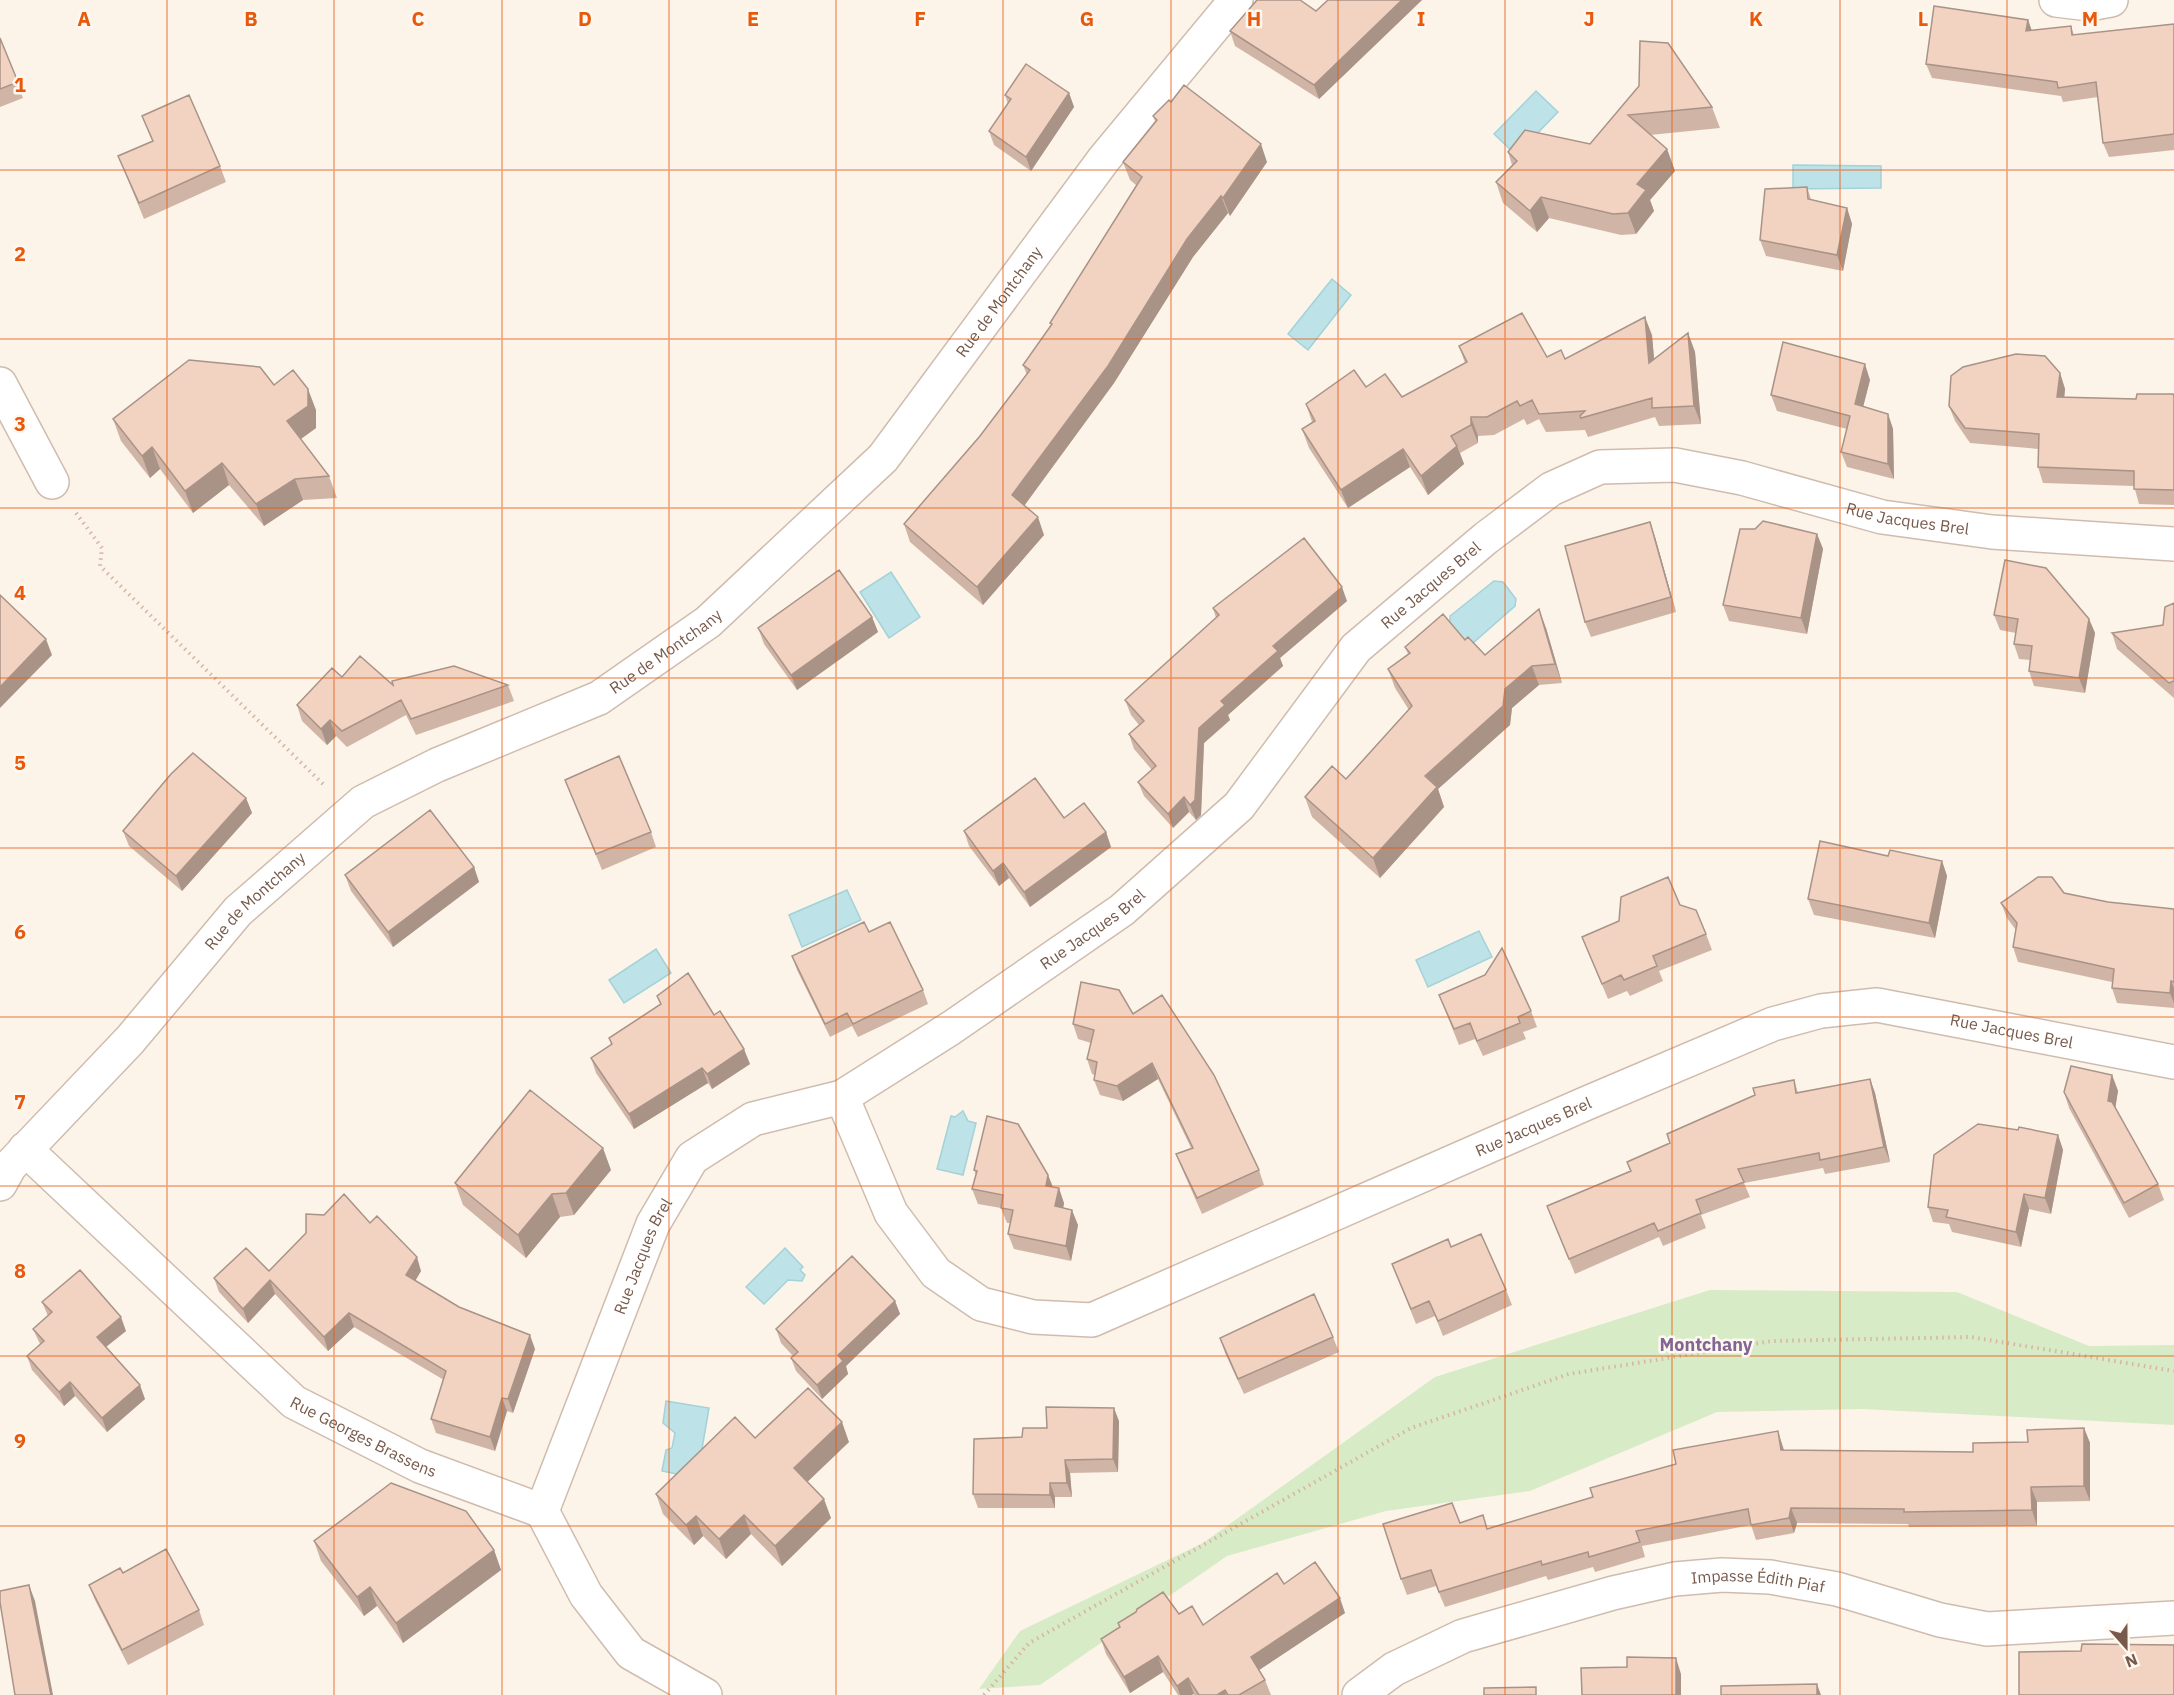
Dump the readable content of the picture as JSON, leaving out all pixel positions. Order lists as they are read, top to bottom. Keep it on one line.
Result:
{"streets":{"street":["Rue de Montchany","Rue Jacques Brel","Rue Georges Brassens","Impasse Édith Piaf"]},"crossings":[["Rue de Montchany","Rue Georges Brassens"],["Rue Jacques Brel","Rue Georges Brassens"]],"districts":["Montchany"],"north":"bottom","grid":{"columns":["A","B","C","D","E","F","G","H","I","J","K","L","M"],"rows":["1","2","3","4","5","6","7","8","9"]}}
